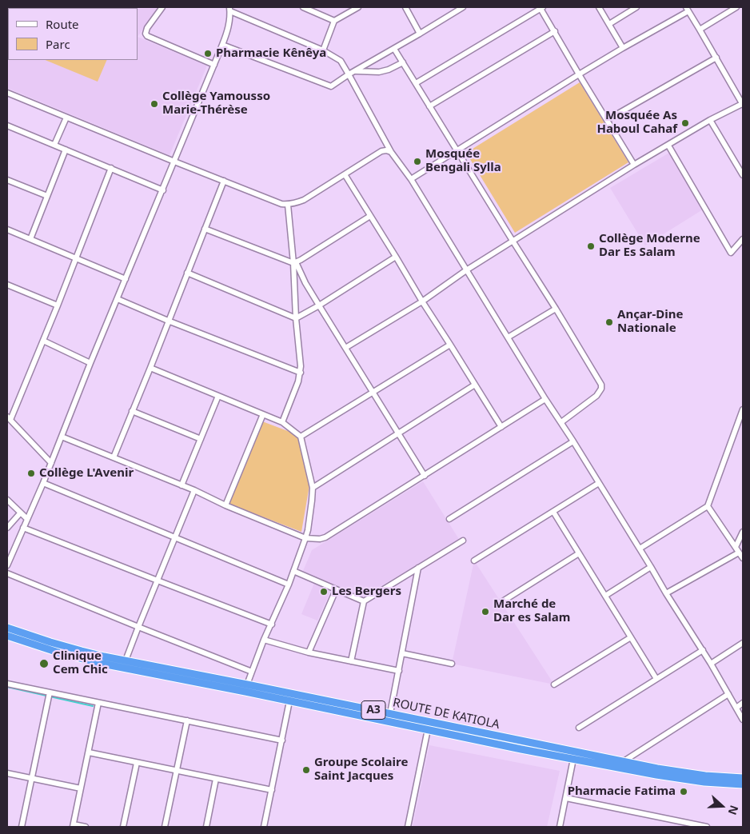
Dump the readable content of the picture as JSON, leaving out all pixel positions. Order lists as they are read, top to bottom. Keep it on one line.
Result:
{"streets":{"highway":["A3","ROUTE DE KATIOLA"]},"places":["Pharmacie Kênêya","Collège Yamousso Marie-Thérèse","Mosquée As Haboul Cahaf","Mosquée Bengali Sylla","Collège Moderne Dar Es Salam","Ançar-Dine Nationale","Collège L'Avenir","Les Bergers","Marché de Dar es Salam","Clinique Cem Chic","Groupe Scolaire Saint Jacques","Pharmacie Fatima"],"legend":["Route","Parc"],"north":"right"}
